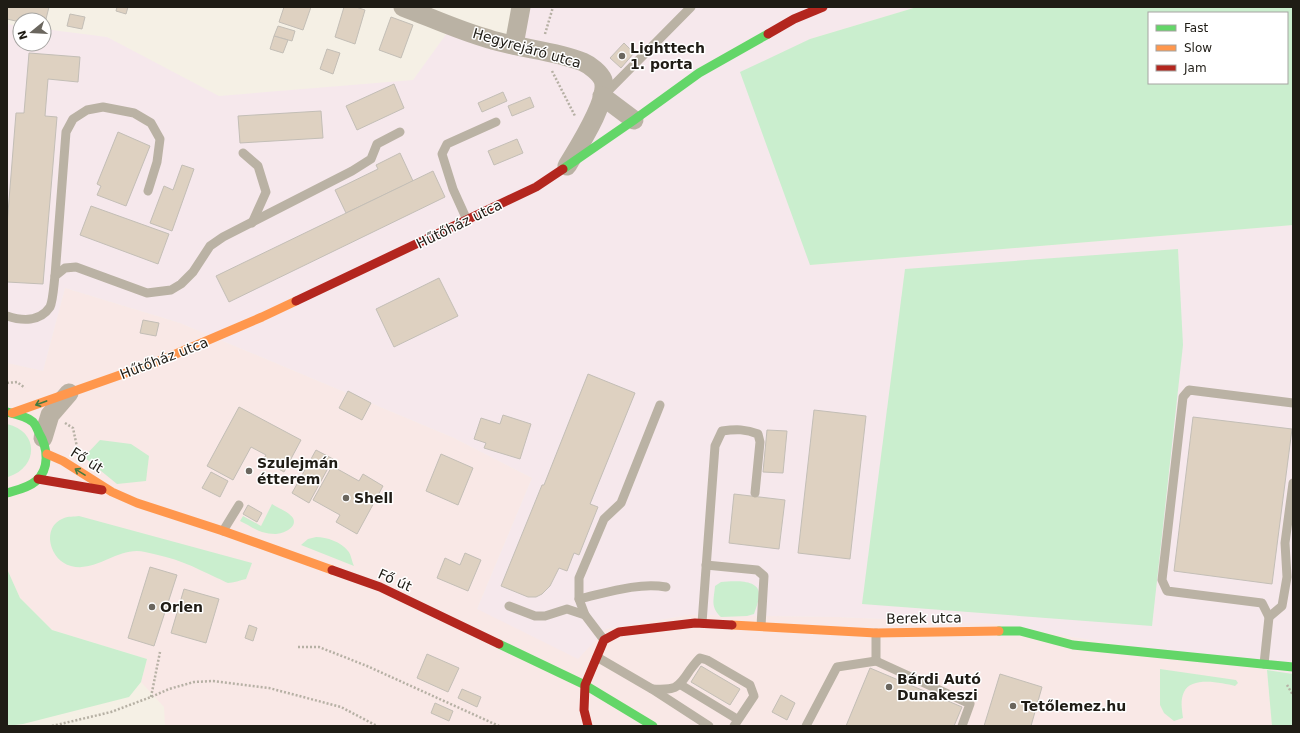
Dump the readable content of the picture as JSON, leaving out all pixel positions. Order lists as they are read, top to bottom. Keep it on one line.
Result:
{"streets":{"street":["Hegyrejáró utca","Hűtőház utca","Fő út","Berek utca"]},"crossings":[["Hegyrejáró utca","Hűtőház utca"],["Hűtőház utca","Fő út"]],"places":["Lighttech 1. porta","Szulejmán étterem","Shell","Orlen","Bárdi Autó Dunakeszi","Tetőlemez.hu"],"legend":["Fast","Slow","Jam"],"north":"left"}
